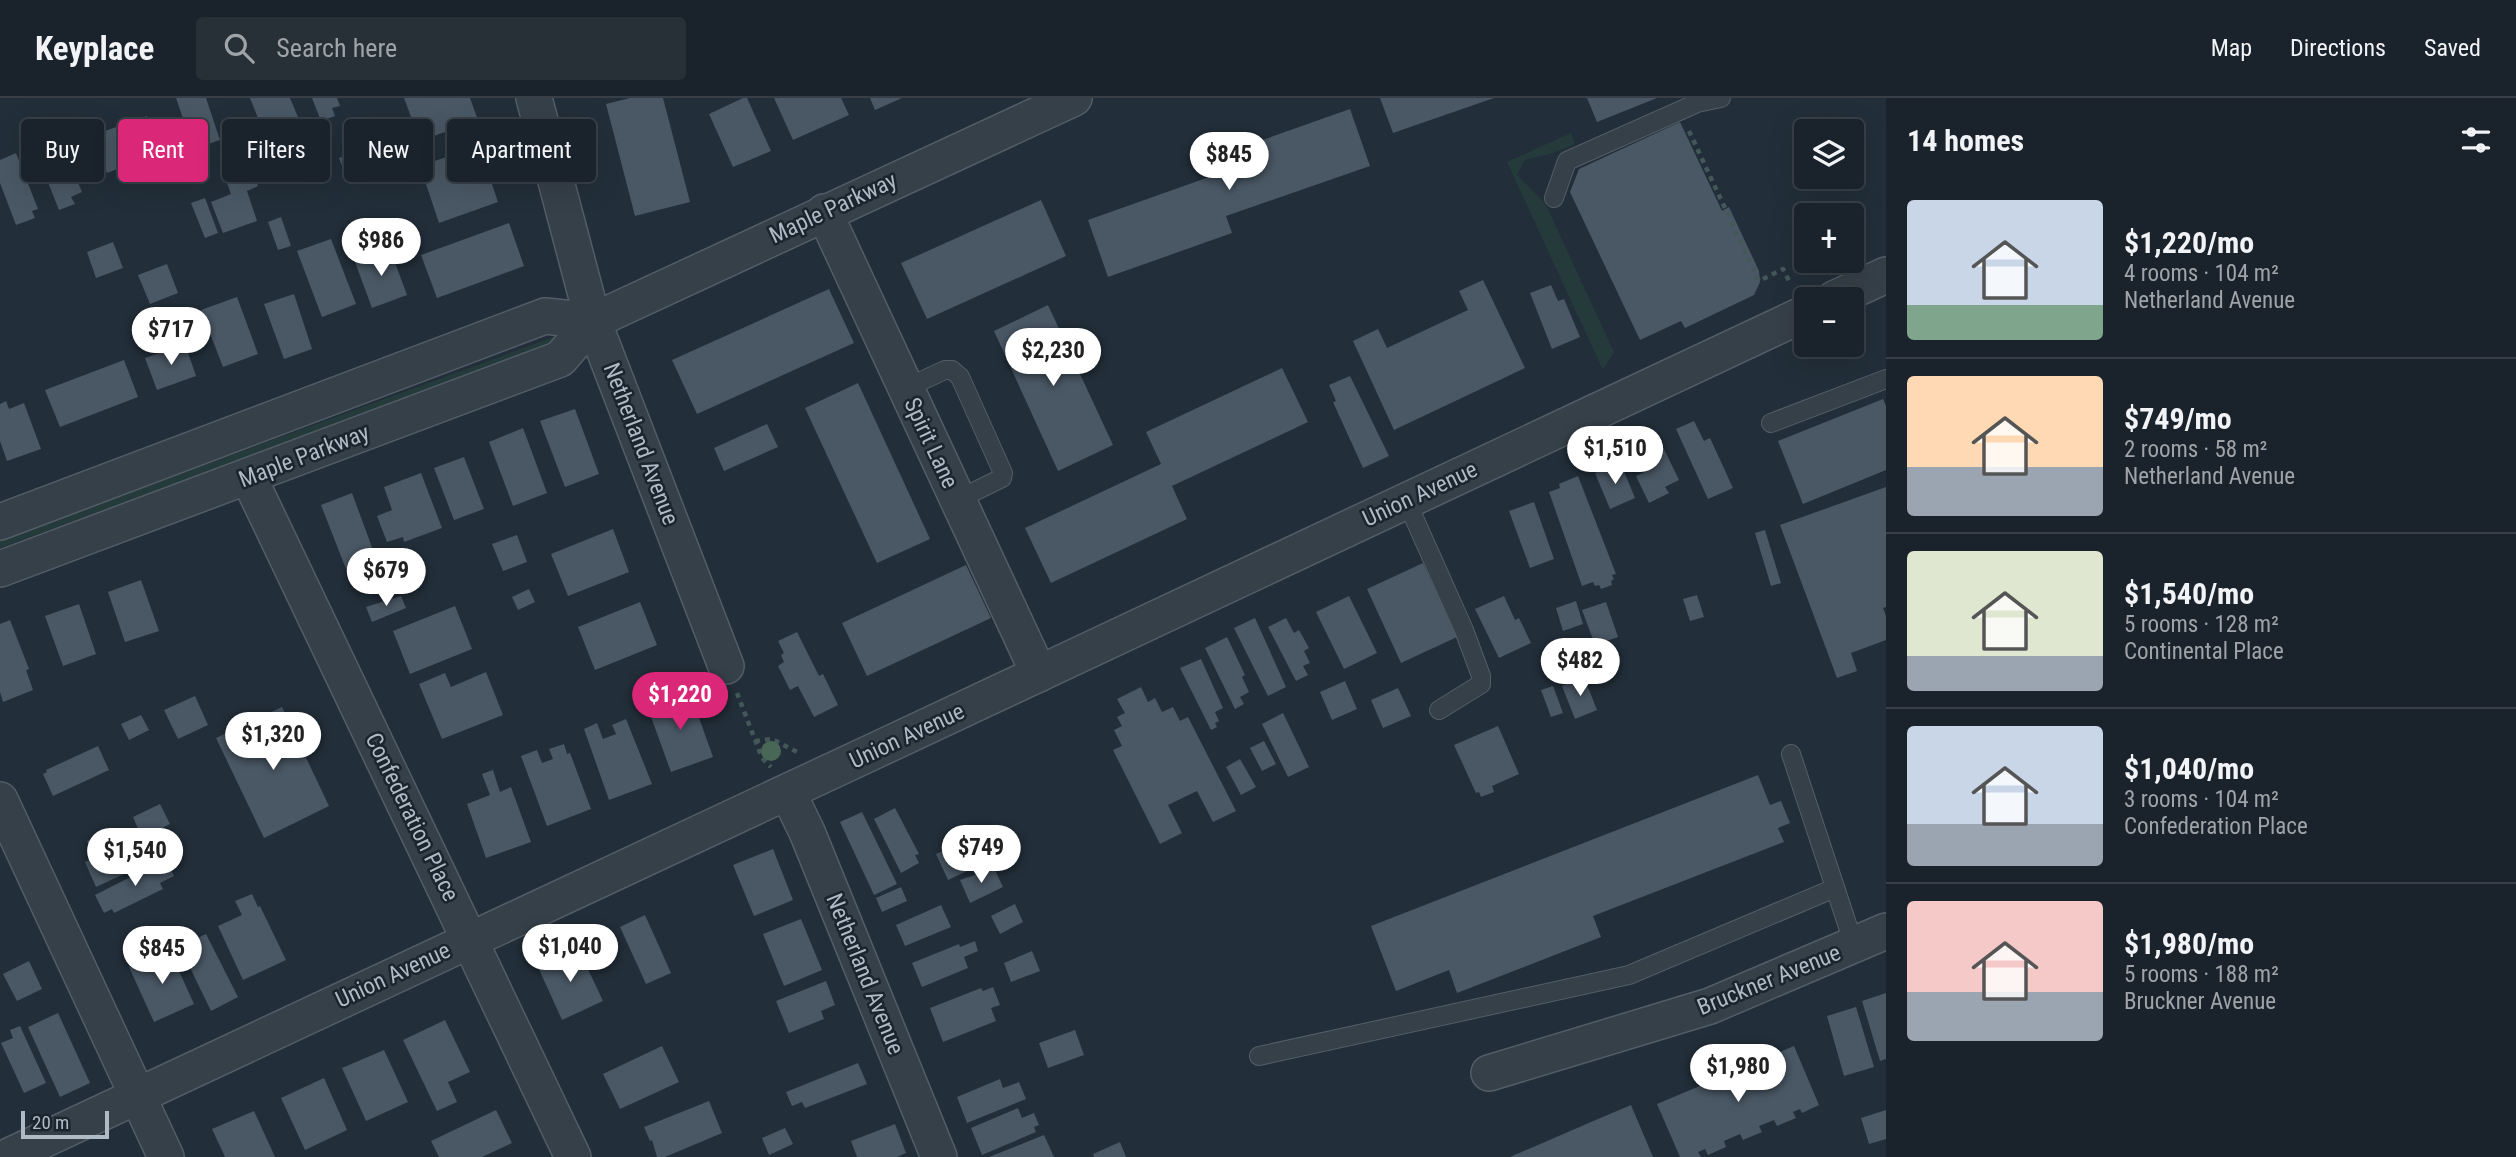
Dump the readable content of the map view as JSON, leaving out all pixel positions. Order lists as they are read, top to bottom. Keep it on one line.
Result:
{"streets":{"street":["Maple Parkway","Spirit Lane","Netherland Avenue","Union Avenue","Confederation Place","Bruckner Avenue"]},"crossings":[["Maple Parkway","Spirit Lane"],["Maple Parkway","Netherland Avenue"],["Maple Parkway","Confederation Place"],["Spirit Lane","Union Avenue"],["Netherland Avenue","Union Avenue"],["Union Avenue","Confederation Place"]],"scale_bar":"20 m","page":{"header":"Keyplace","search":"Search here","nav":["Map","Directions","Saved"],"heading":"14 homes","map_buttons":["+","−"],"chip":["Buy","Rent","Filters","New","Apartment"],"price":["$845","$986","$717","$2,230","$1,510","$679","$482","$1,220","$1,320","$749","$1,540","$1,040","$845","$1,980"],"list":[{"name":"$1,220/mo","note":"4 rooms · 104 m² · Netherland Avenue"},{"name":"$749/mo","note":"2 rooms · 58 m² · Netherland Avenue"},{"name":"$1,540/mo","note":"5 rooms · 128 m² · Continental Place"},{"name":"$1,040/mo","note":"3 rooms · 104 m² · Confederation Place"},{"name":"$1,980/mo","note":"5 rooms · 188 m² · Bruckner Avenue"}],"scale":"20 m"}}
